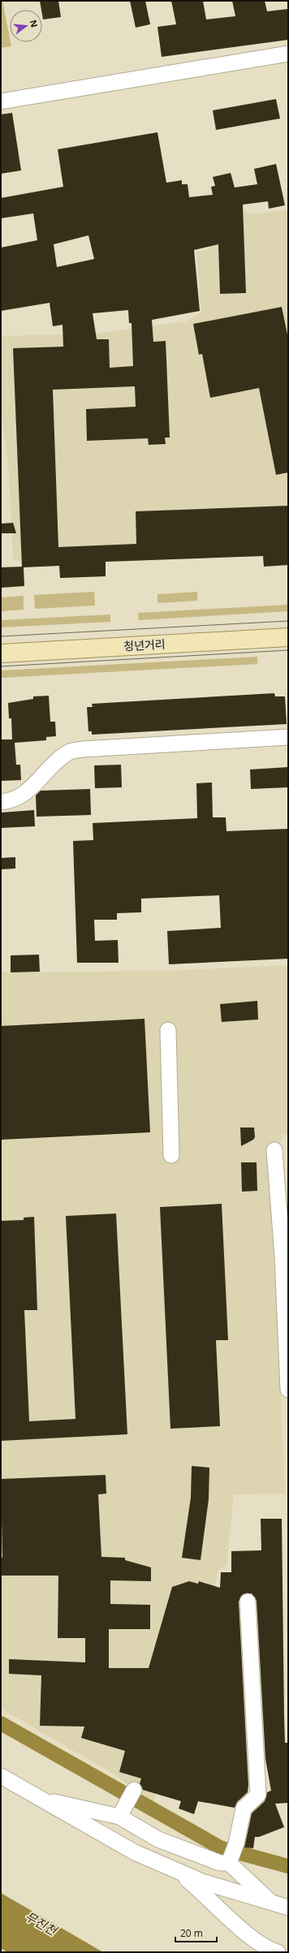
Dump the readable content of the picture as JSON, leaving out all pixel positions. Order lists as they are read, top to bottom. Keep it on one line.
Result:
{"streets":{"main road":["청년거리"]},"water":["무진천"],"scale_bar":"20 m","north":"right"}
